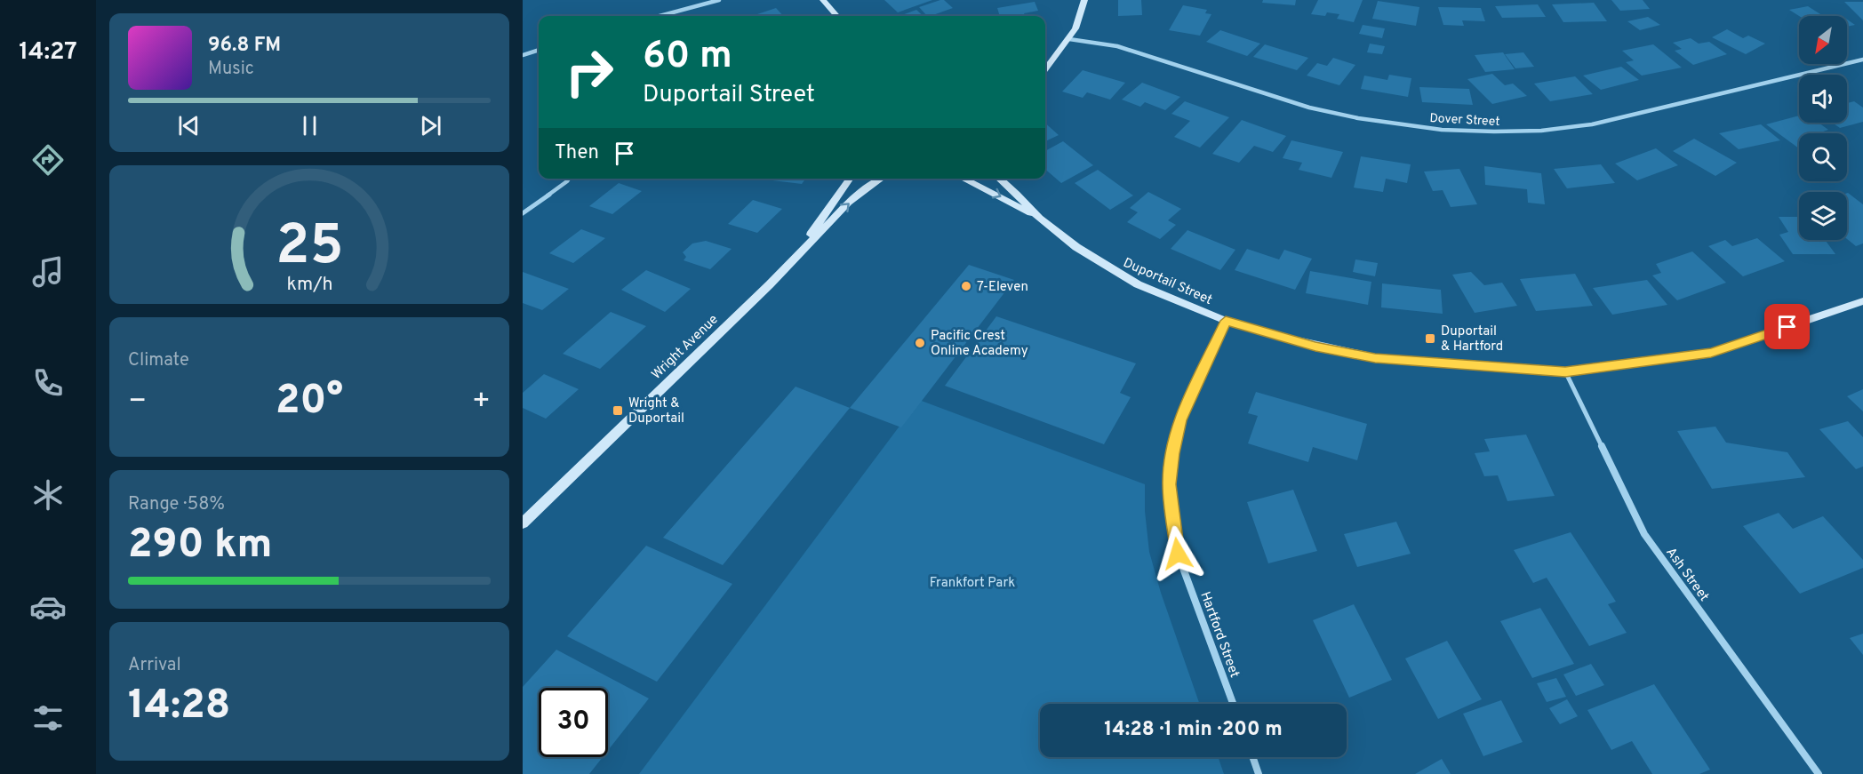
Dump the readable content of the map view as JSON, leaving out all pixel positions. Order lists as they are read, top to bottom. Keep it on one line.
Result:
{"streets":{"main road":["Duportail Street","Wright Avenue"],"street":["Dover Street","Ash Street","Hartford Street"]},"crossings":[["Duportail Street","Ash Street"],["Duportail Street","Hartford Street"]],"parks":["Frankfort Park"],"places":{"other":["7-Eleven","Pacific Crest Online Academy"],"transit":["Duportail & Hartford","Wright & Duportail"]},"north":"bottom left","page":{"tabs":"14:27","turn":["60 m","Duportail Street"],"song":["96.8 FM","Music"],"then":"Then","tile":["Climate",["Range · 58%","290 km"],["Arrival","14:28"]],"heat":["−","20°","+"],"limit":"30","trip":"14:28 · 1 min · 200 m","gauge":["25","km/h"]}}
